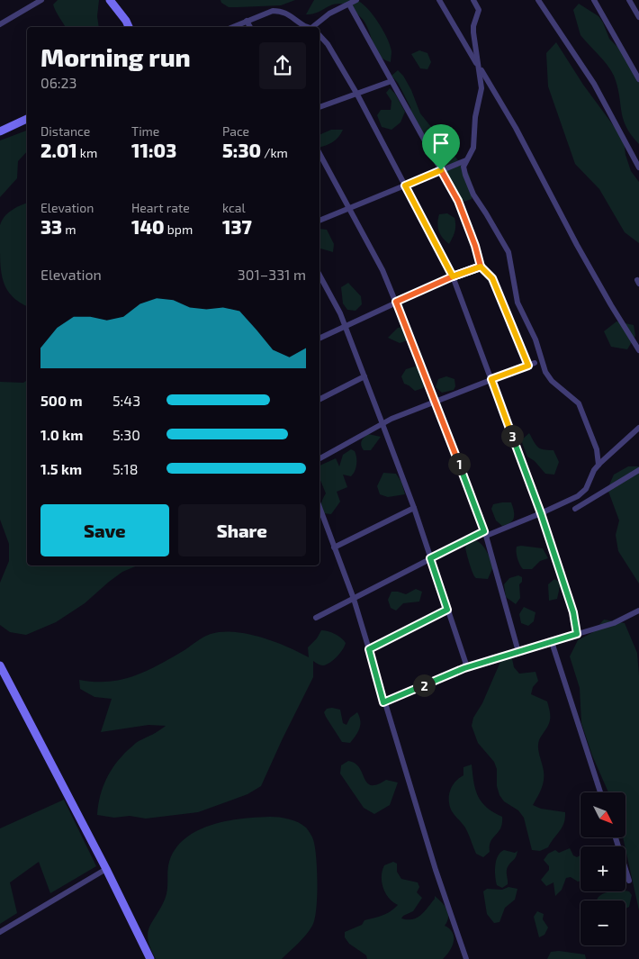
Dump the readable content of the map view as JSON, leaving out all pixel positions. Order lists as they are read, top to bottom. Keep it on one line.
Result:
{"north":"bottom right","page":{"heading":["Morning run","06:23"],"stats":[["Distance","2.01 km"],["Time","11:03"],["Pace","5:30 /km"],["Elevation","33 m"],["Heart rate","140 bpm"],["kcal","137"]],"chart":["Elevation","301–331 m"],"list":[{"name":"500 m","note":"5:43"},{"name":"1.0 km","note":"5:30"},{"name":"1.5 km","note":"5:18"}],"pins":["3","1","2"],"buttons":["Save","Share"],"map_buttons":["+","−"]}}
